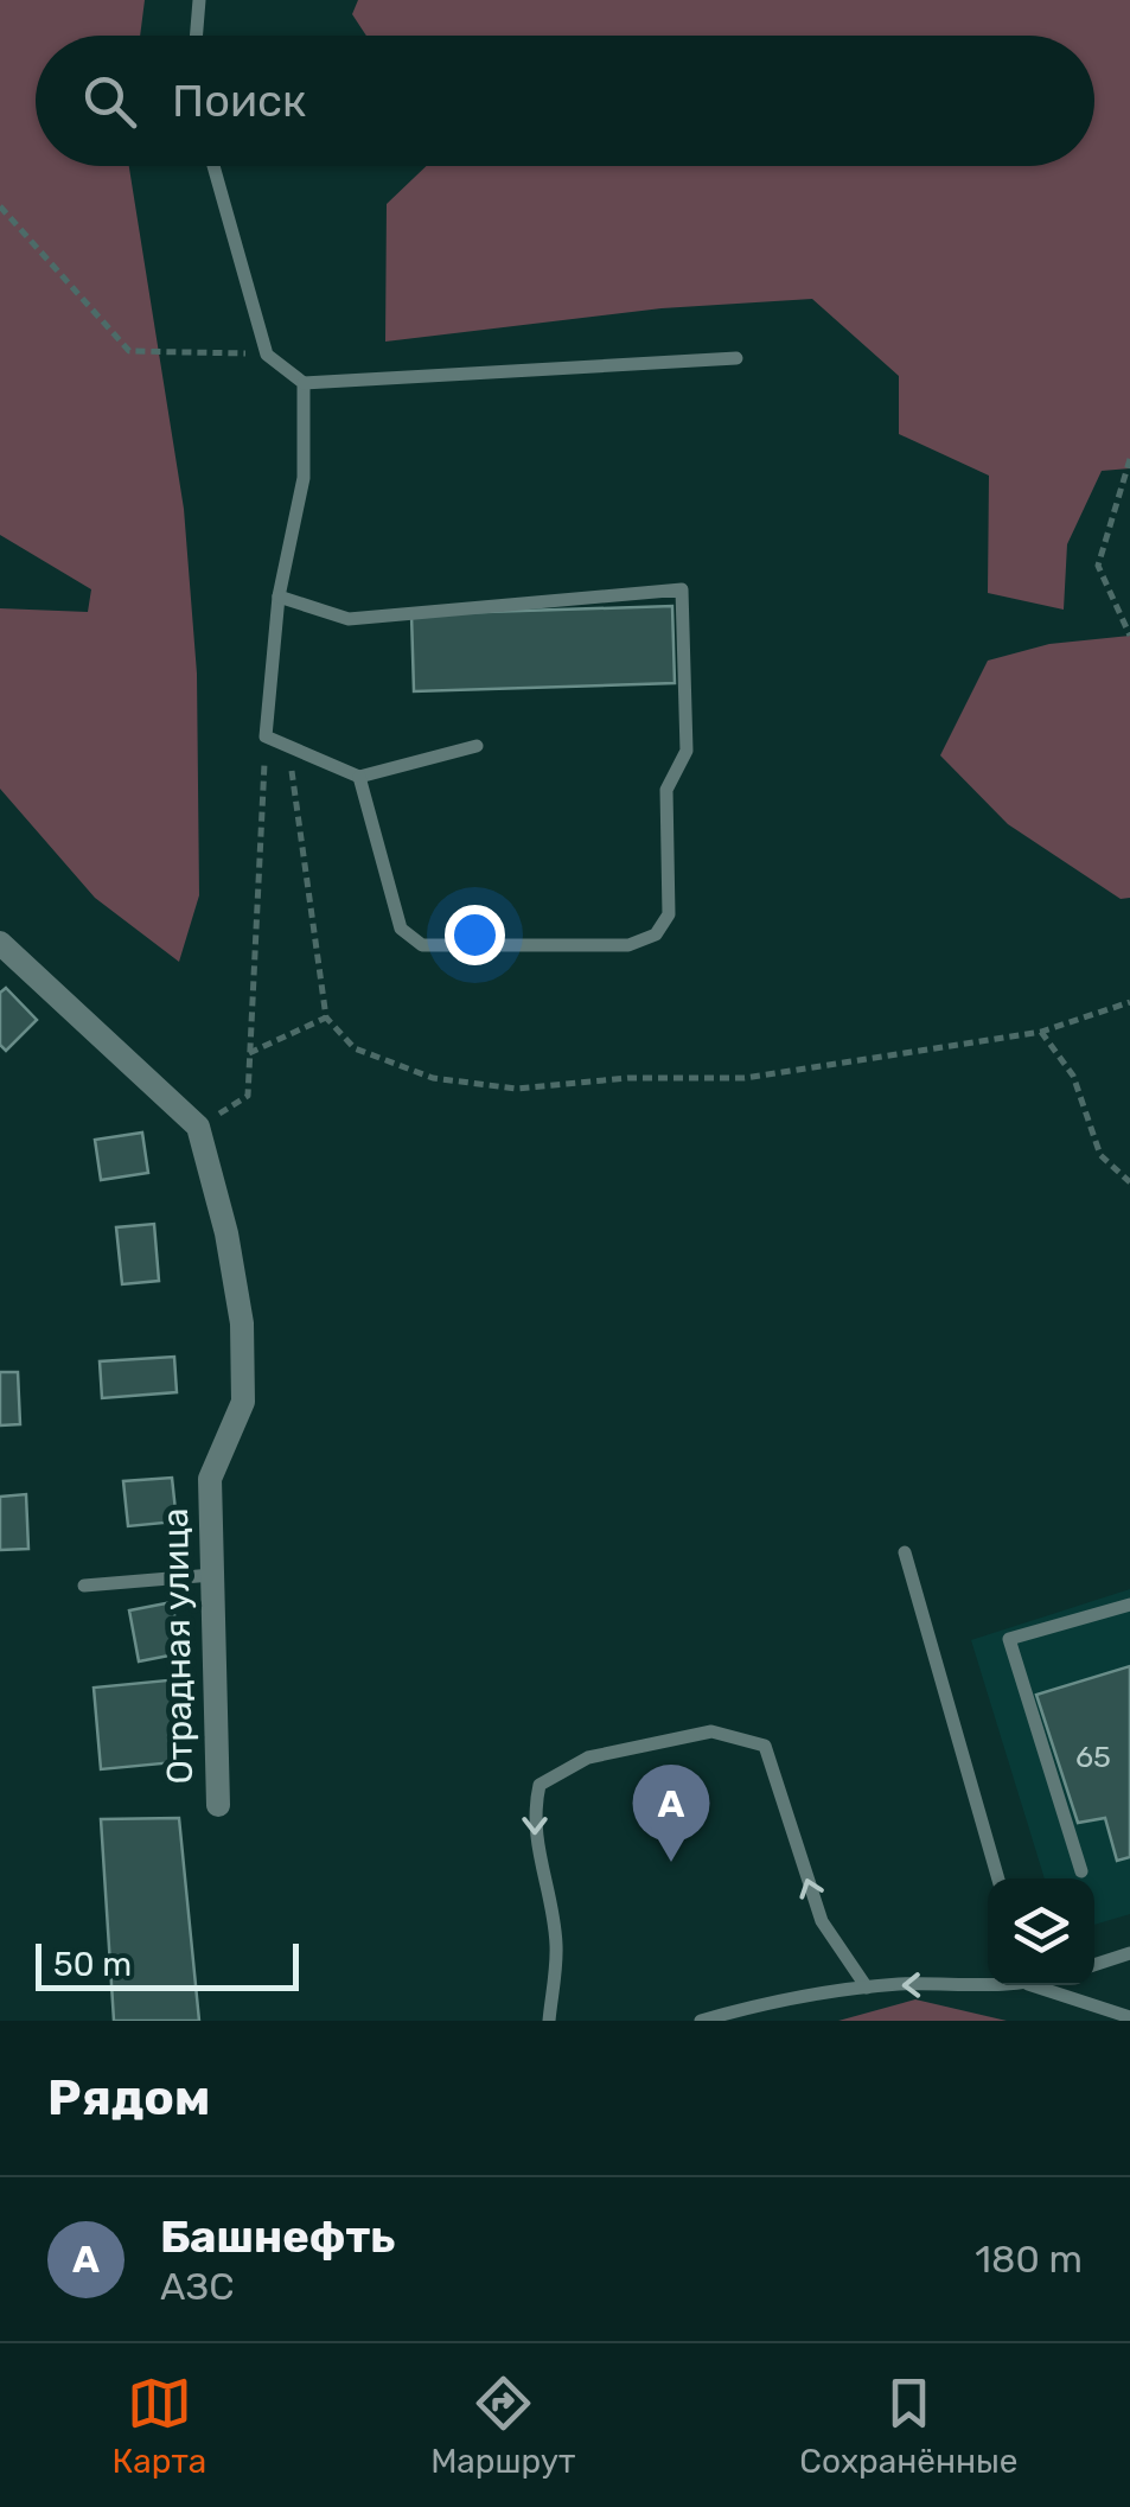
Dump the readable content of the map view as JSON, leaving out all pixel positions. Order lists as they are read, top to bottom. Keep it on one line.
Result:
{"streets":{"street":["Отрадная улица"]},"house_numbers":["65"],"scale_bar":"50 m","page":{"search":"Поиск","pins":"A","scale":"50 m","heading":"Рядом","list":[{"mark":"A","name":"Башнефть","note":"АЗС","value":"180 m"}],"nav":["Карта","Маршрут","Сохранённые"]}}
